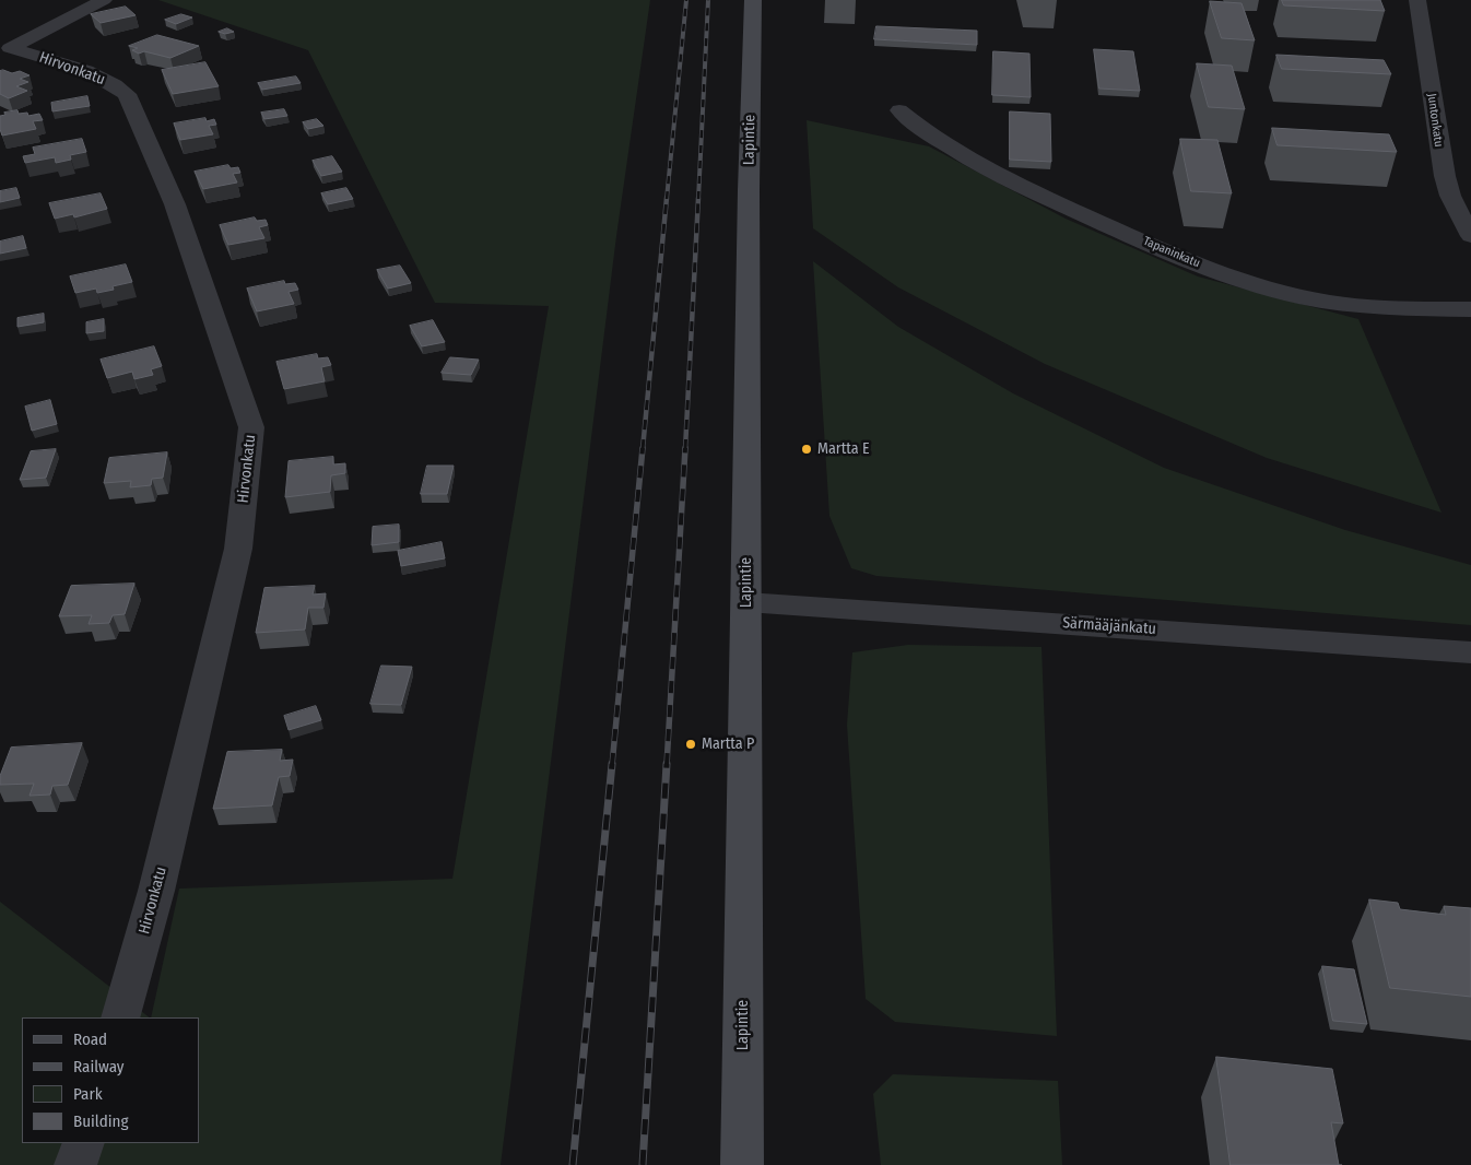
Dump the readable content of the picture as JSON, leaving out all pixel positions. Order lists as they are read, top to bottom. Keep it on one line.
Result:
{"streets":{"main road":["Lapintie"],"street":["Hirvonkatu","Juntonkatu","Tapaninkatu","Särmääjänkatu"]},"crossings":[["Lapintie","Särmääjänkatu"]],"places":["Martta E","Martta P"],"legend":["Road","Railway","Park","Building"]}
